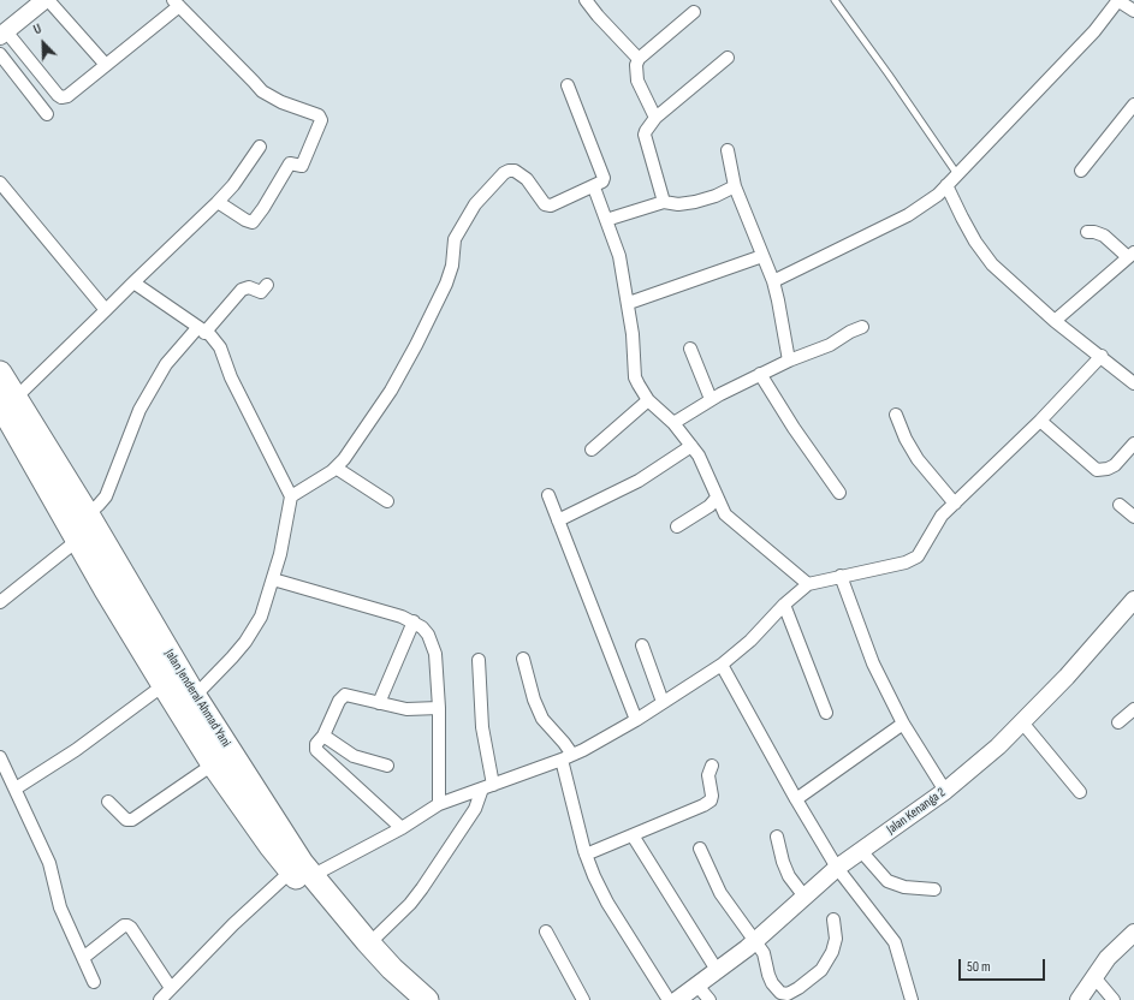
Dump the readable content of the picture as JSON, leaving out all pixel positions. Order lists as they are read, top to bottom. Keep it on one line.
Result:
{"streets":{"highway":["Jalan Jenderal Ahmad Yani"],"main road":["Jalan Kenanga 2"]},"scale_bar":"50 m","north":"top left"}
